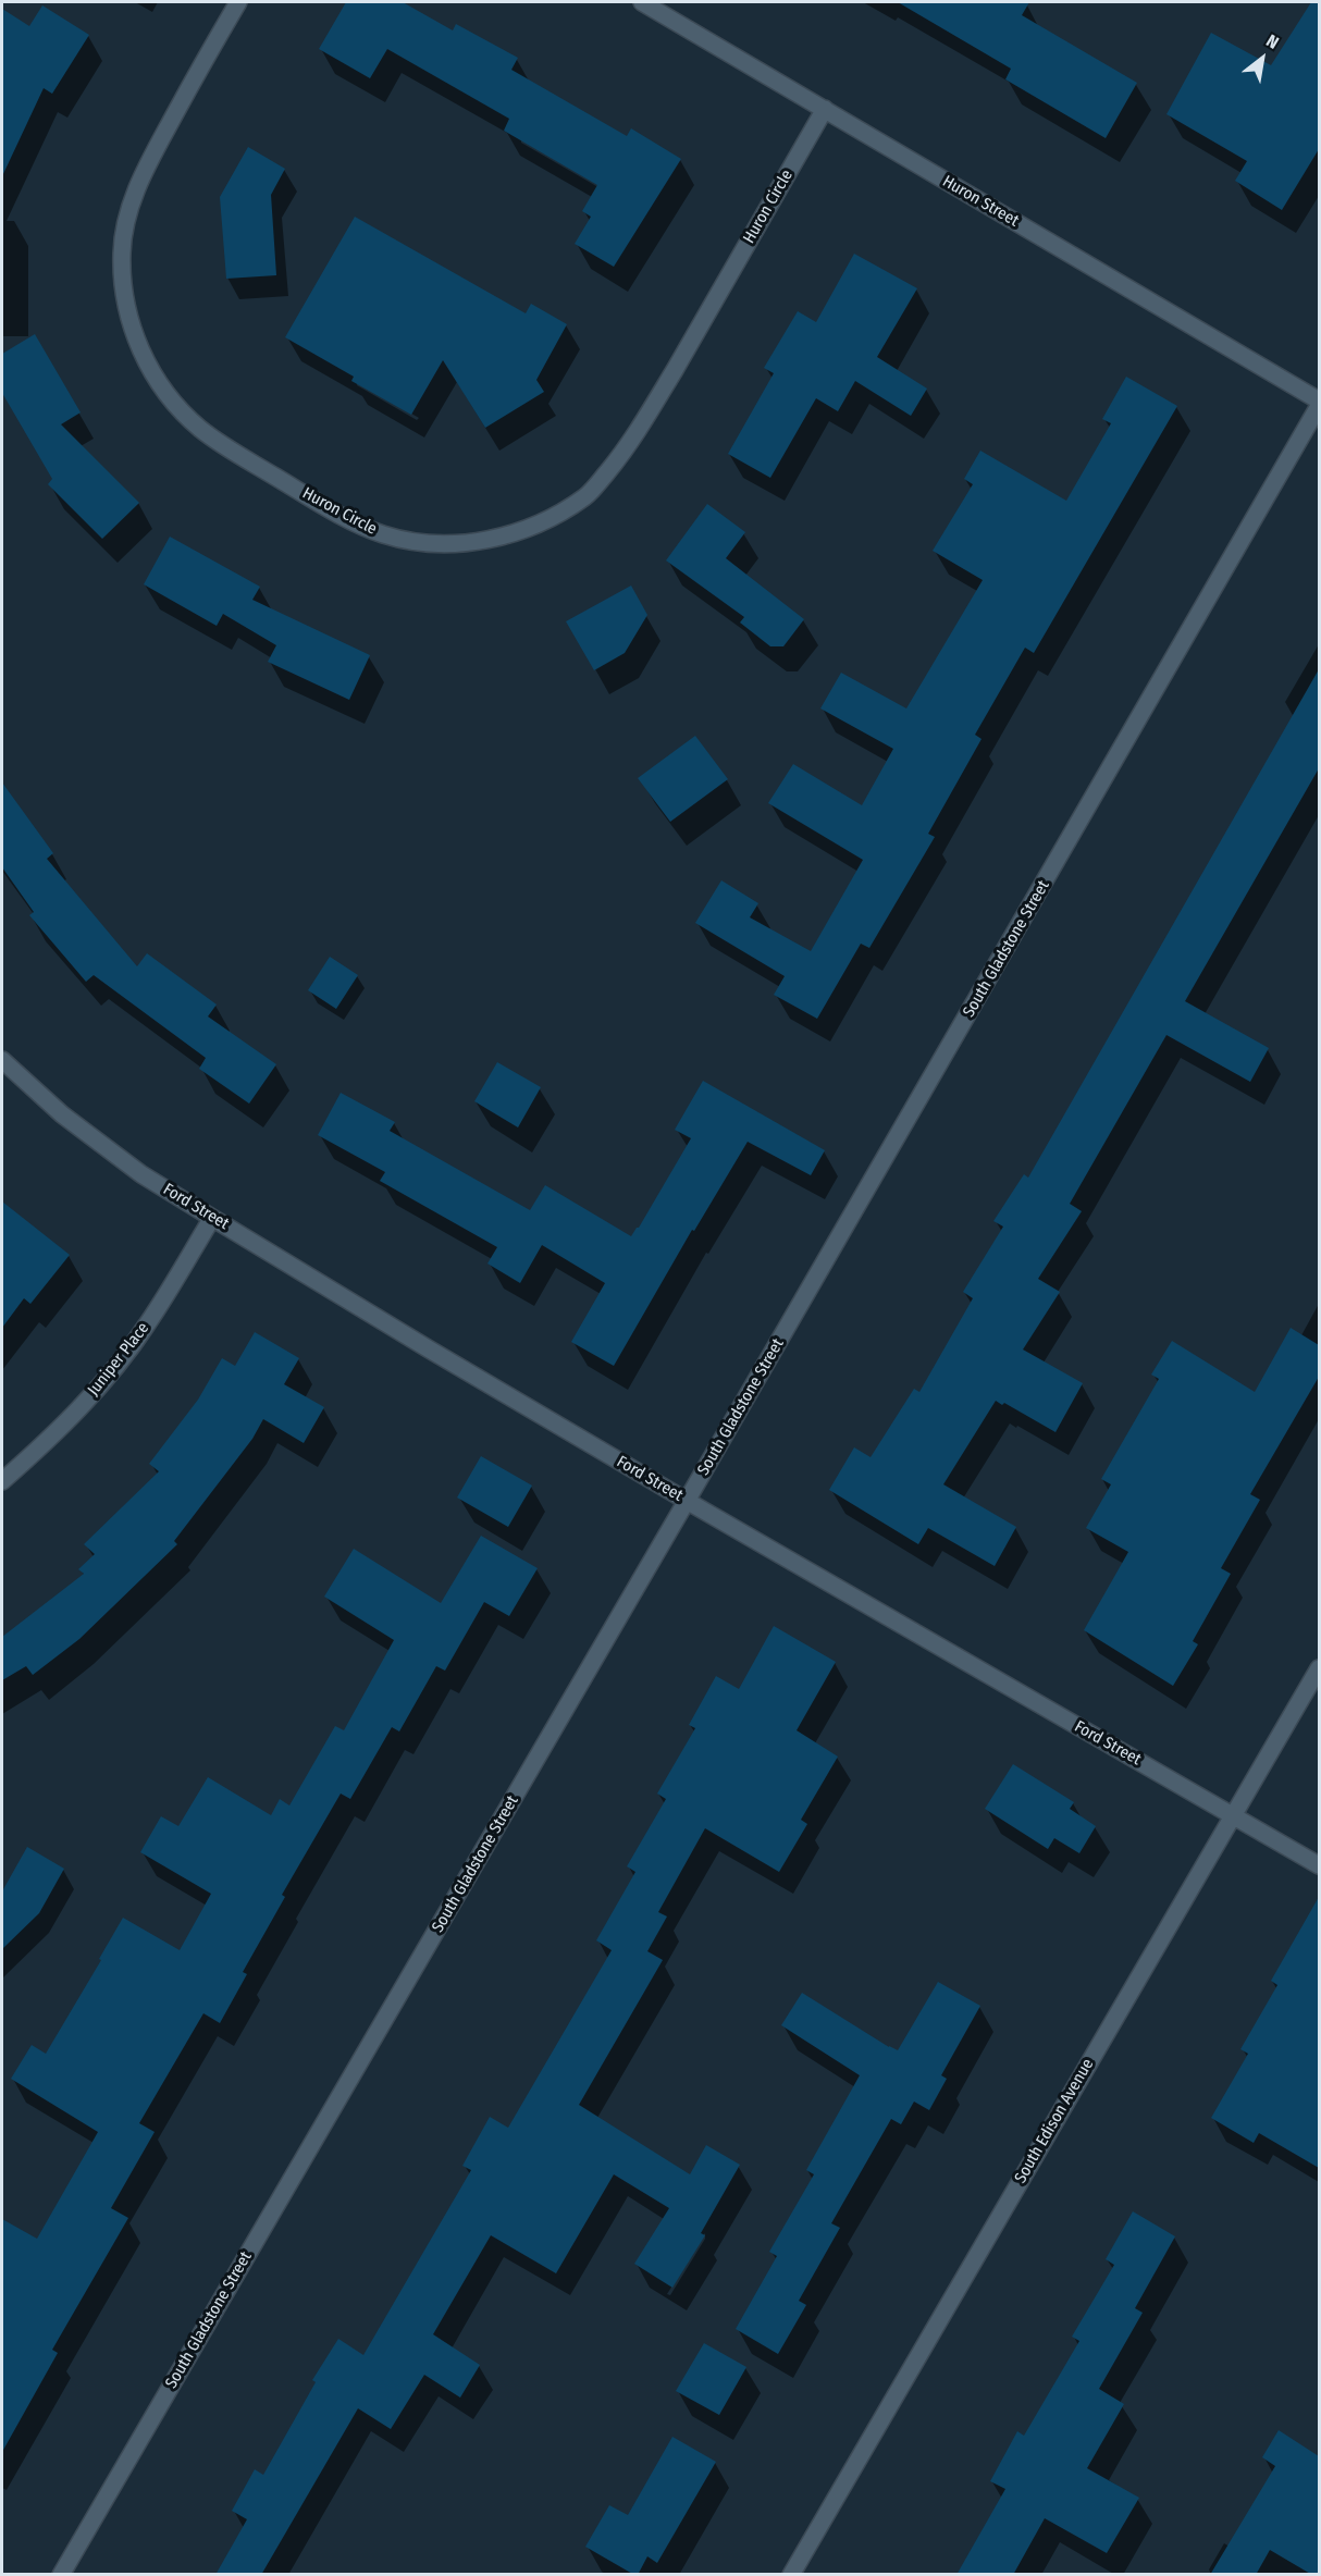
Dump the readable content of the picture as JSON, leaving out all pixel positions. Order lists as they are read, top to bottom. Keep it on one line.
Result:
{"streets":{"street":["Huron Street","Huron Circle","South Gladstone Street","Ford Street","Juniper Place","South Edison Avenue"]},"crossings":[["Huron Street","Huron Circle"],["South Gladstone Street","Ford Street"],["Ford Street","Juniper Place"],["Ford Street","South Edison Avenue"]],"north":"top right"}
